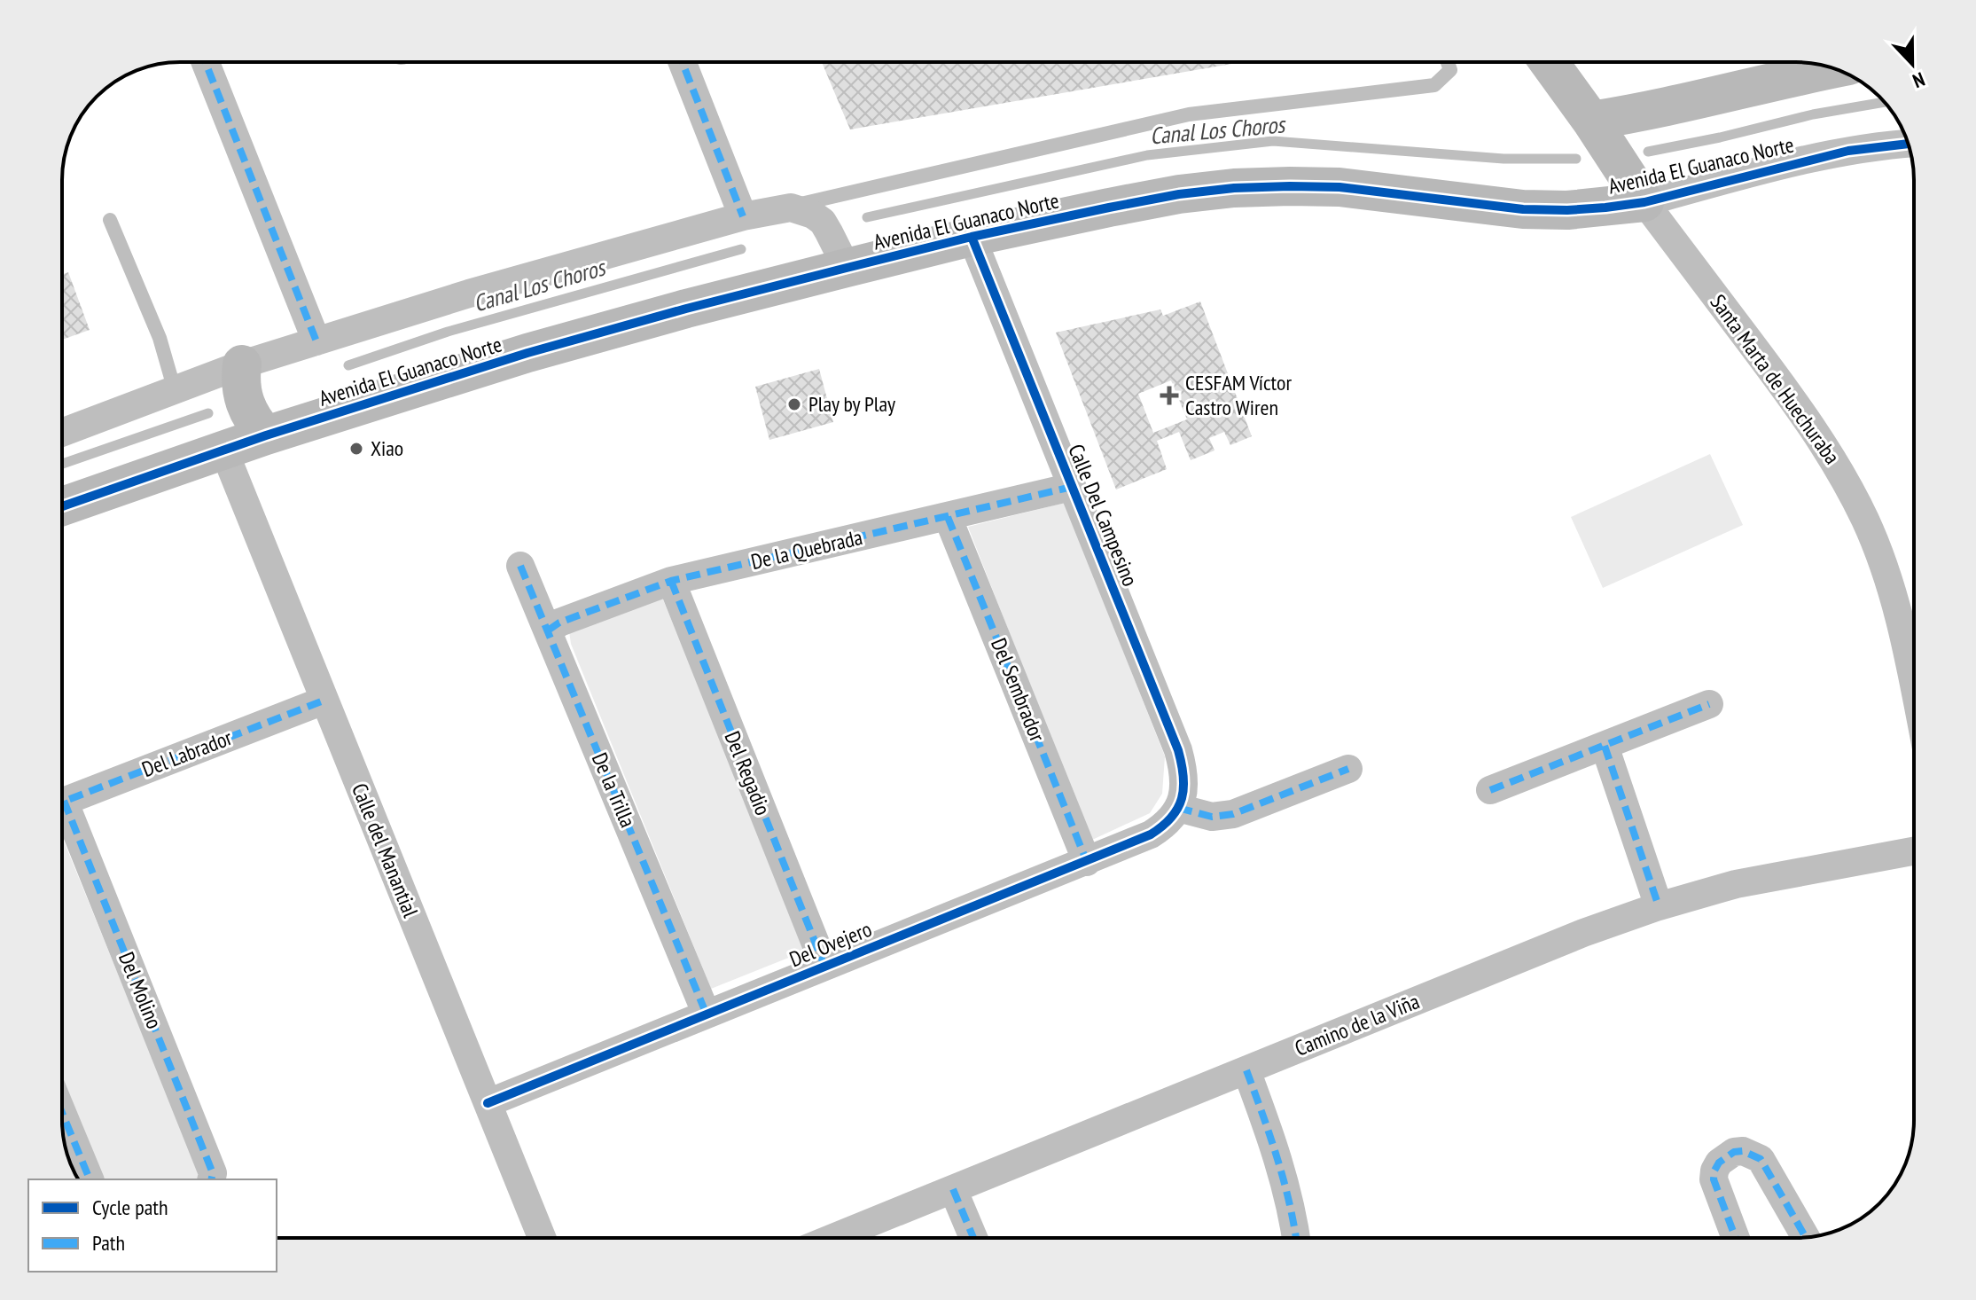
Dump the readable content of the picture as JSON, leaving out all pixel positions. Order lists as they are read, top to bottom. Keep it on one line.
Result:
{"streets":{"street":["Avenida El Guanaco Norte","Santa Marta de Huechuraba","Calle Del Campesino","De la Quebrada","Del Sembrador","Del Labrador","Del Regadio","De la Trilla","Calle del Manantial","Del Ovejero","Del Molino","Camino de la Viña"]},"crossings":[["Avenida El Guanaco Norte","Santa Marta de Huechuraba"],["Avenida El Guanaco Norte","Calle Del Campesino"],["Avenida El Guanaco Norte","Calle del Manantial"],["Calle Del Campesino","De la Quebrada"],["Calle Del Campesino","Del Ovejero"],["De la Quebrada","Del Sembrador"],["De la Quebrada","Del Regadio"],["De la Quebrada","De la Trilla"],["Del Sembrador","Del Ovejero"],["Del Labrador","Calle del Manantial"],["Del Regadio","Del Ovejero"],["De la Trilla","Del Ovejero"],["Calle del Manantial","Del Ovejero"]],"water":["Canal Los Choros"],"places":{"health":["CESFAM Víctor Castro Wiren"],"other":["Play by Play","Xiao"]},"legend":["Cycle path","Path"],"north":"bottom"}
